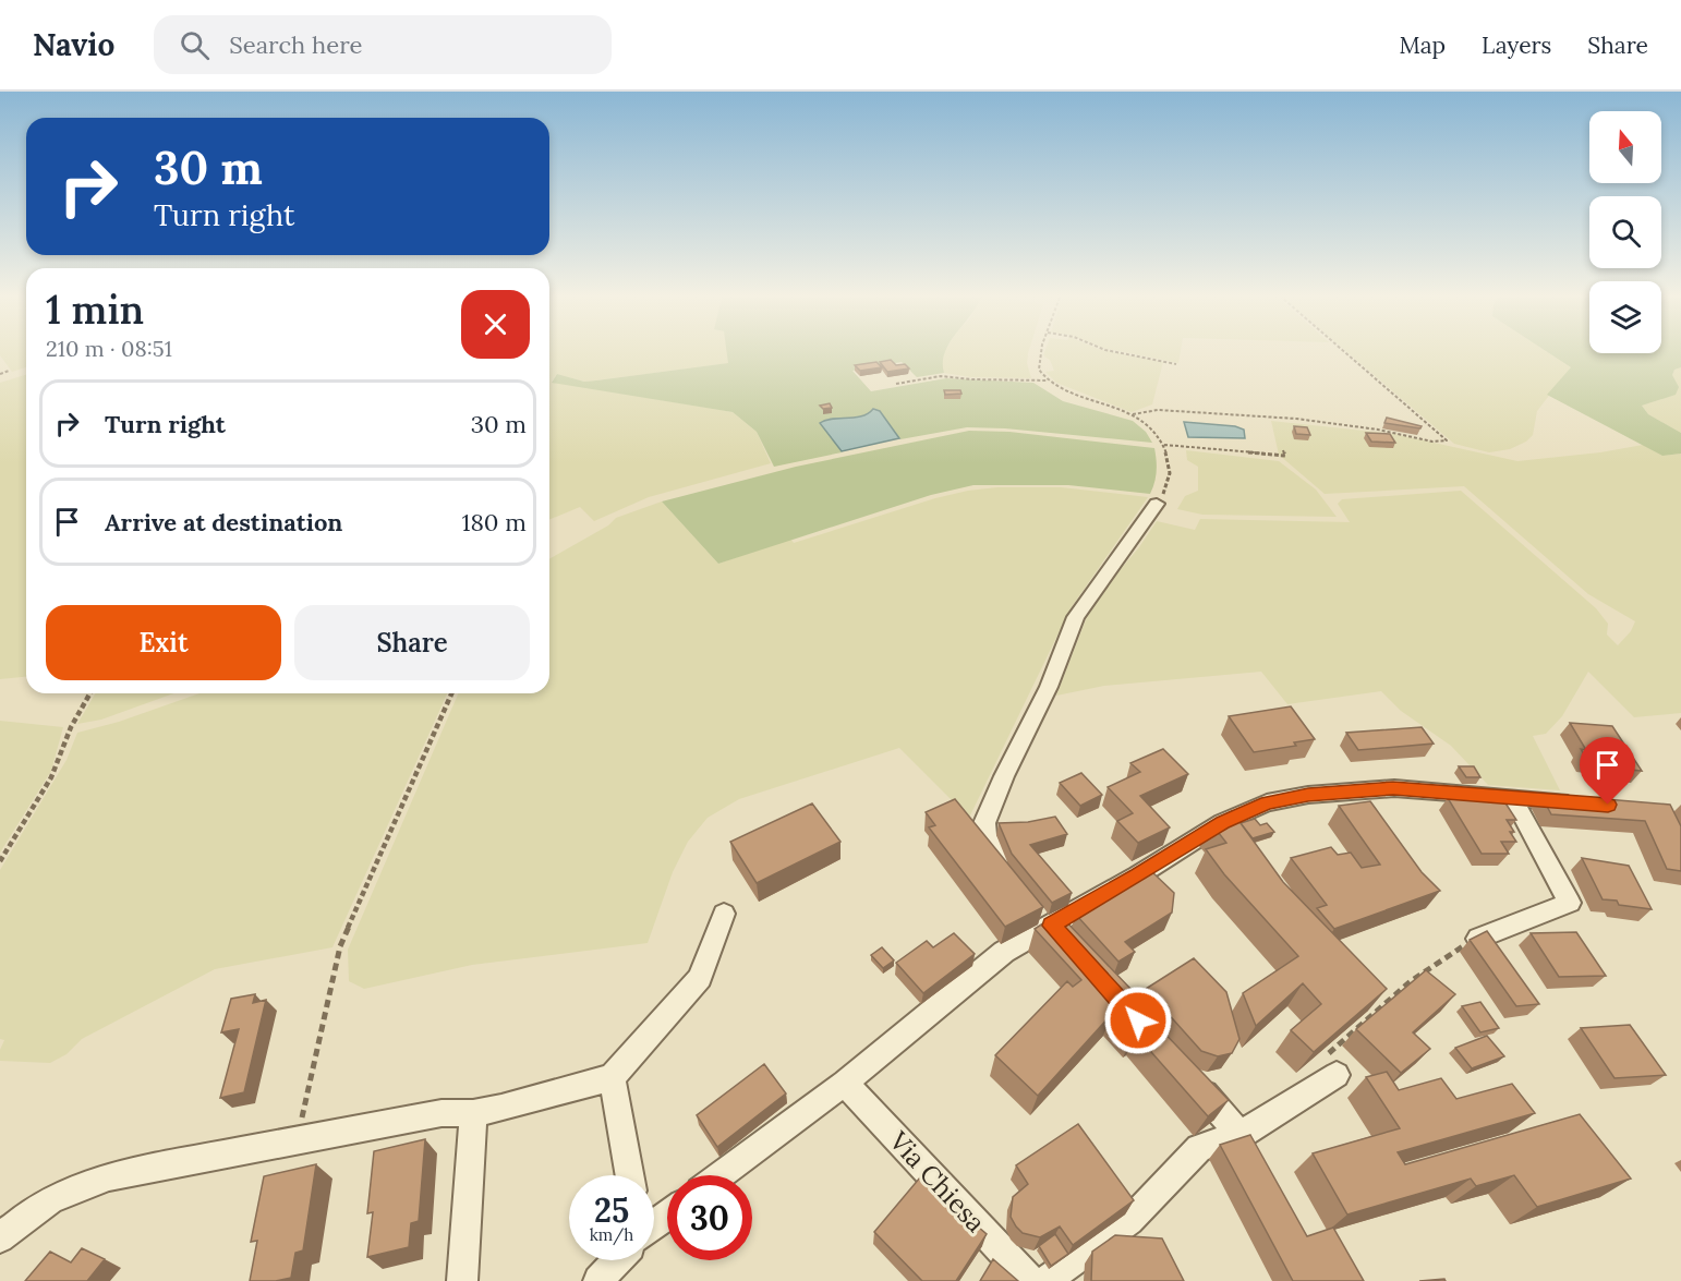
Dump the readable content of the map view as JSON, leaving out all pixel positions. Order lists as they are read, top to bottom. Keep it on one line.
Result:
{"streets":{"street":["Via Chiesa"]},"north":"top","page":{"header":"Navio","search":"Search here","nav":["Map","Layers","Share"],"turn":["30 m","Turn right"],"heading":["1 min","210 m · 08:51"],"list":[{"name":"Turn right","value":"30 m"},{"name":"Arrive at destination","value":"180 m"}],"buttons":["Exit","Share"],"speed":"25 km/h","limit":"30"}}
